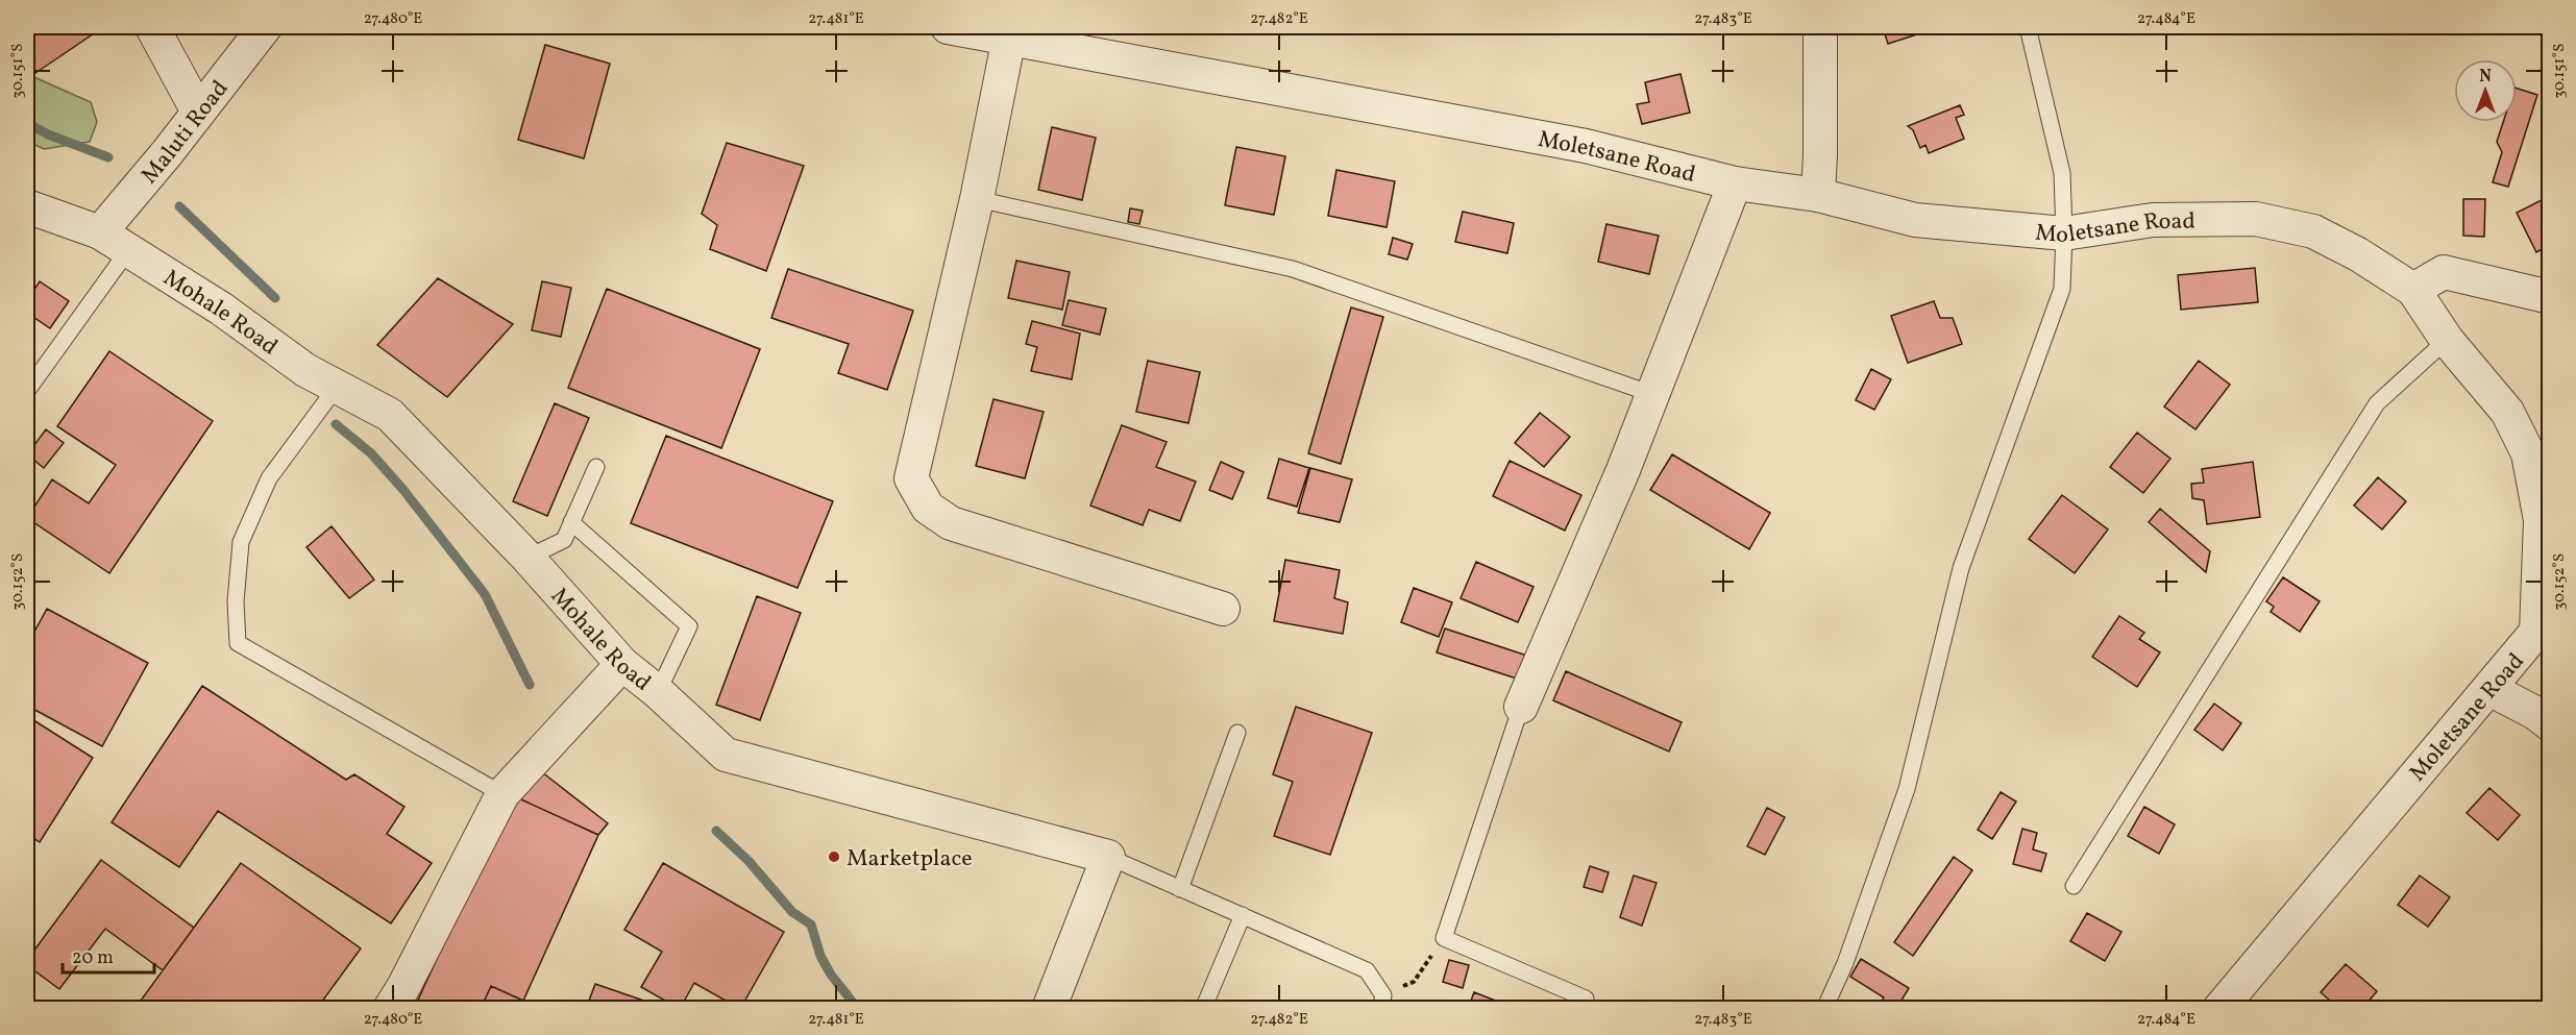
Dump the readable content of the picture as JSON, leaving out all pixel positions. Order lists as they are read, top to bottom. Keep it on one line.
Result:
{"streets":{"street":["Maluti Road","Moletsane Road","Mohale Road"]},"crossings":[["Maluti Road","Mohale Road"]],"places":["Marketplace"],"scale_bar":"20 m","north":"top","coordinates":["27.480°E","27.481°E","27.482°E","27.483°E","27.484°E","30.151°S","30.152°S"]}
